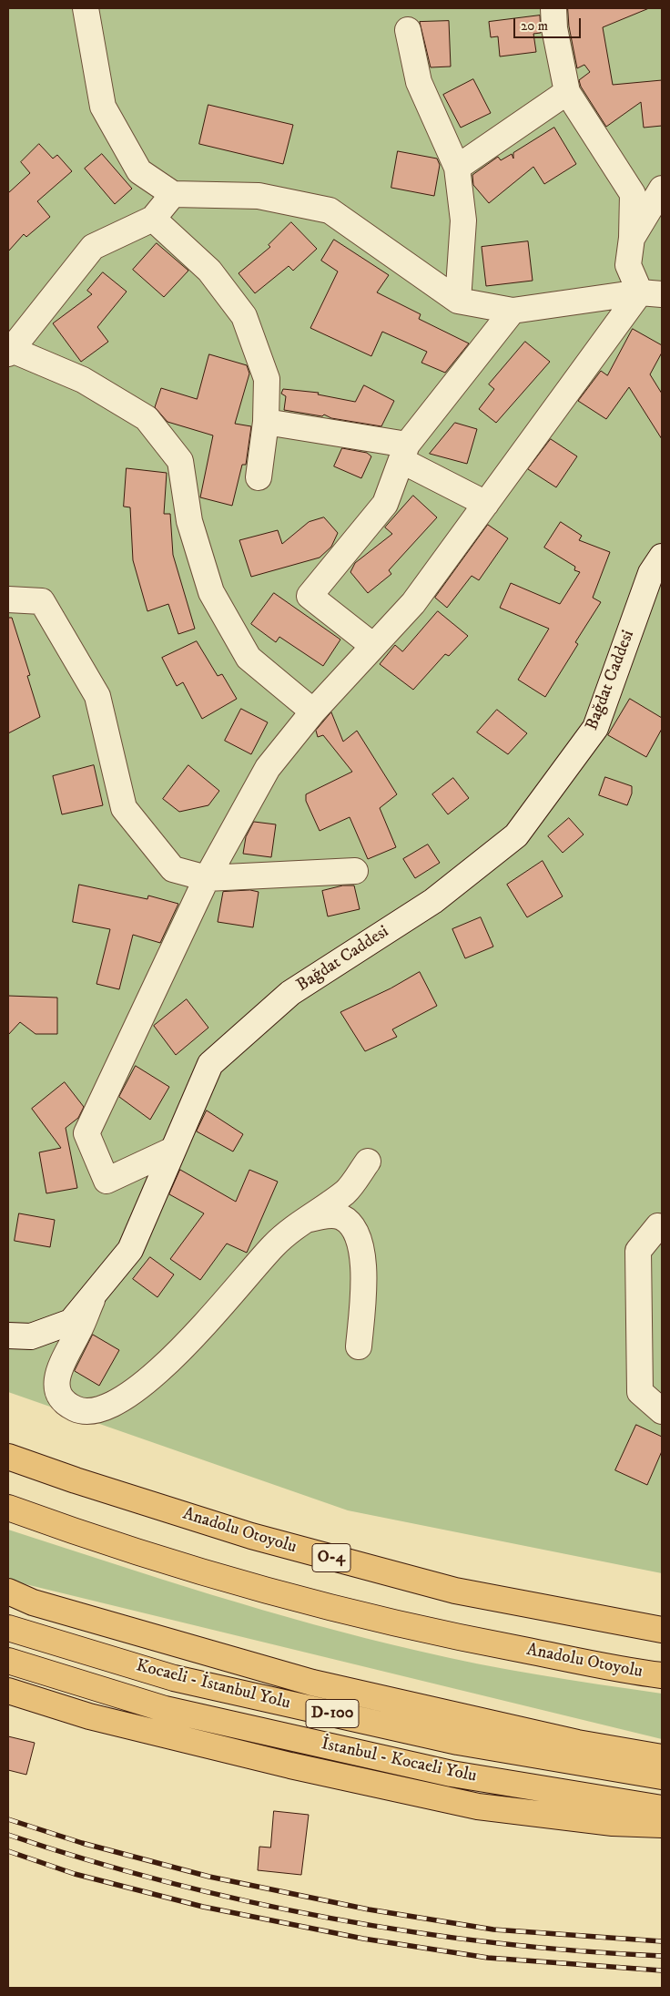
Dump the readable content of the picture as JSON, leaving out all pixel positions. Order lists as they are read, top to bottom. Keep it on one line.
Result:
{"streets":{"highway":["Anadolu Otoyolu","O-4","Kocaeli - İstanbul Yolu","D-100","İstanbul - Kocaeli Yolu"],"street":["Bağdat Caddesi"]},"scale_bar":"20 m"}
